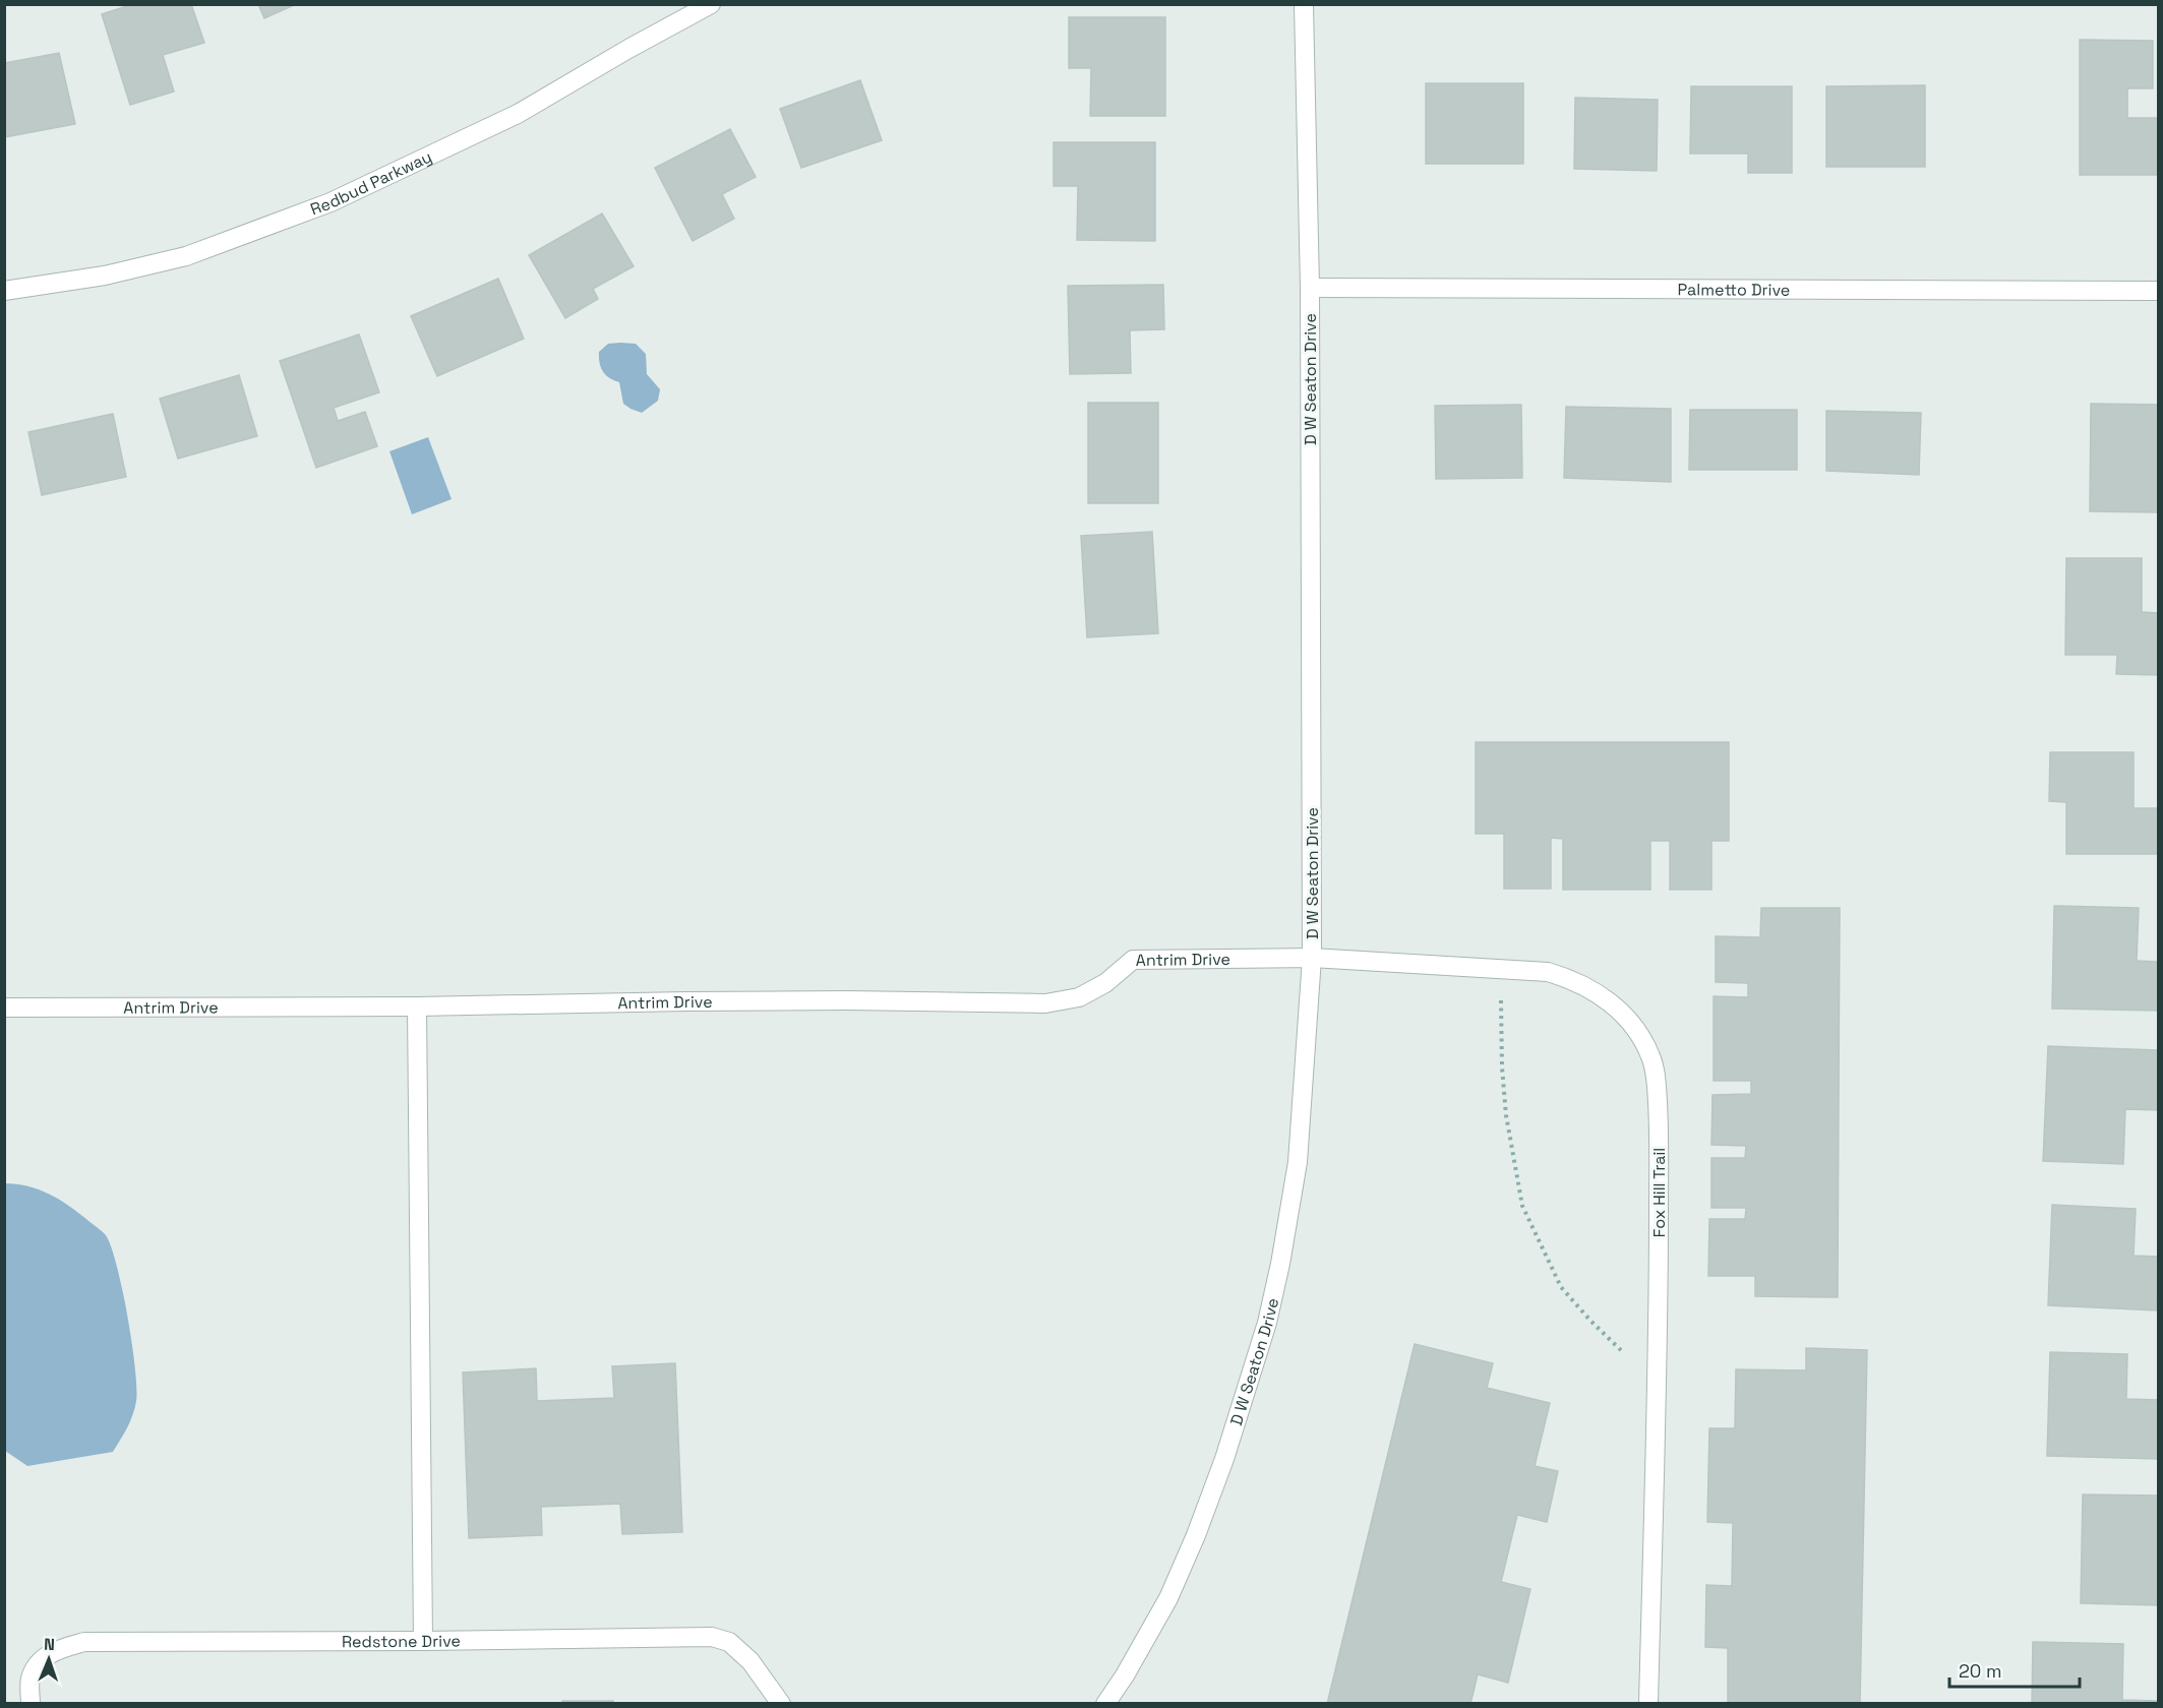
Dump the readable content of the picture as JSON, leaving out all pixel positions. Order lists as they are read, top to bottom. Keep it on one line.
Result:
{"streets":{"street":["Redbud Parkway","Palmetto Drive","D W Seaton Drive","Antrim Drive","Fox Hill Trail","Redstone Drive"]},"crossings":[["Palmetto Drive","D W Seaton Drive"],["D W Seaton Drive","Antrim Drive"],["D W Seaton Drive","Fox Hill Trail"],["Antrim Drive","Fox Hill Trail"]],"scale_bar":"20 m","north":"top"}
